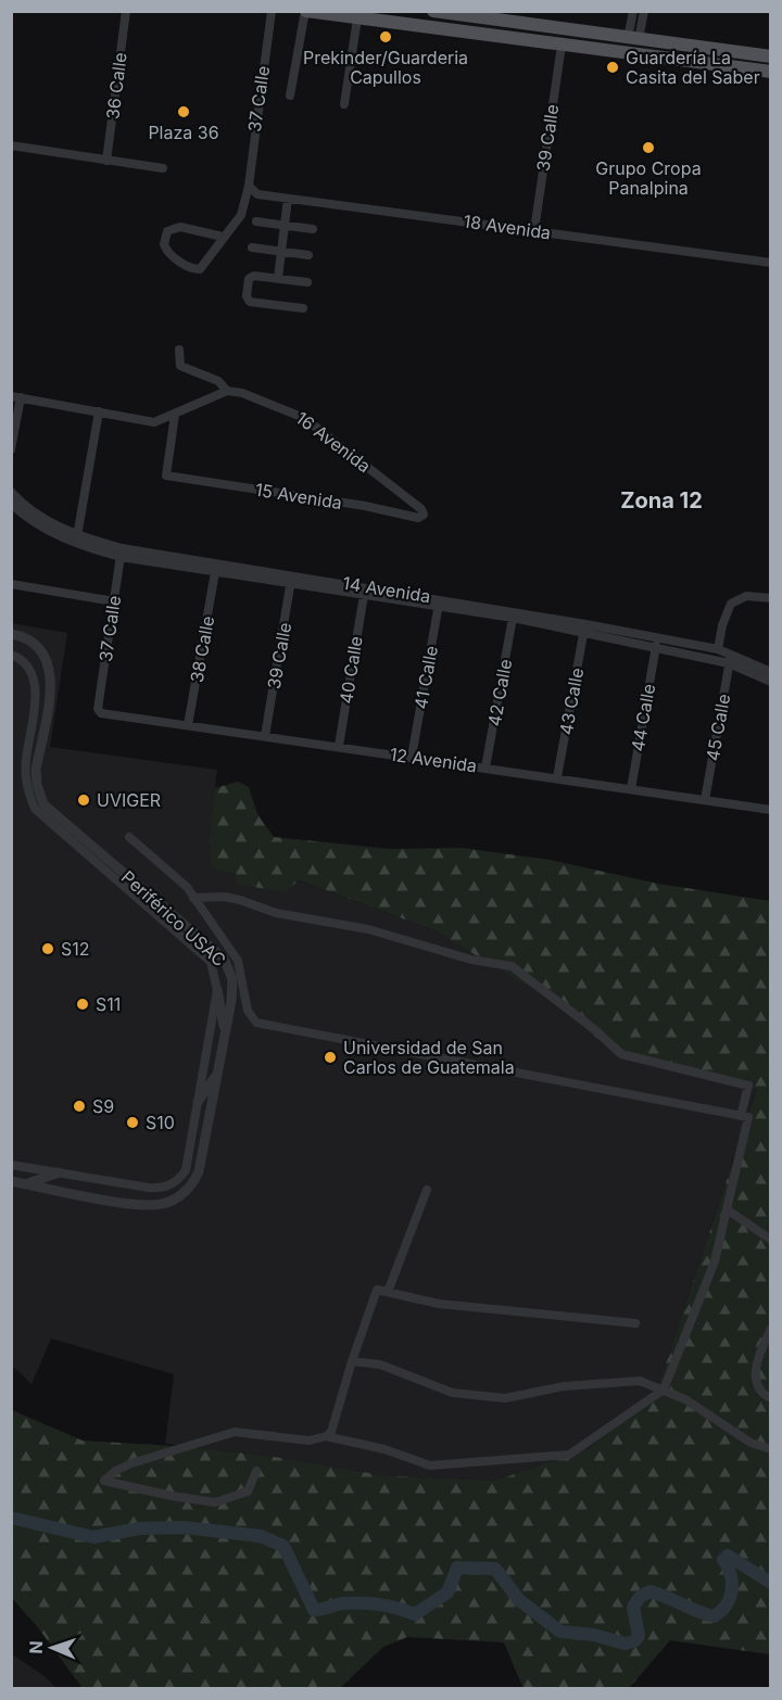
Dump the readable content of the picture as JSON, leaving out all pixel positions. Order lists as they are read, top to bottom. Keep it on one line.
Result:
{"streets":{"street":["36 Calle","37 Calle","39 Calle","18 Avenida","16 Avenida","15 Avenida","14 Avenida","38 Calle","40 Calle","41 Calle","42 Calle","43 Calle","44 Calle","45 Calle","12 Avenida","Periférico USAC"]},"crossings":[["37 Calle","18 Avenida"],["37 Calle","14 Avenida"],["37 Calle","12 Avenida"],["39 Calle","18 Avenida"],["39 Calle","14 Avenida"],["39 Calle","12 Avenida"],["16 Avenida","15 Avenida"],["14 Avenida","38 Calle"],["14 Avenida","40 Calle"],["14 Avenida","41 Calle"],["14 Avenida","42 Calle"],["14 Avenida","43 Calle"],["14 Avenida","44 Calle"],["14 Avenida","45 Calle"],["38 Calle","12 Avenida"],["40 Calle","12 Avenida"],["41 Calle","12 Avenida"],["42 Calle","12 Avenida"],["43 Calle","12 Avenida"],["44 Calle","12 Avenida"],["45 Calle","12 Avenida"]],"districts":["Zona 12"],"places":["Prekinder/Guarderia Capullos","Guardería La Casita del Saber","Plaza 36","Grupo Cropa Panalpina","UVIGER","S12","S11","Universidad de San Carlos de Guatemala","S9","S10"],"north":"left"}
